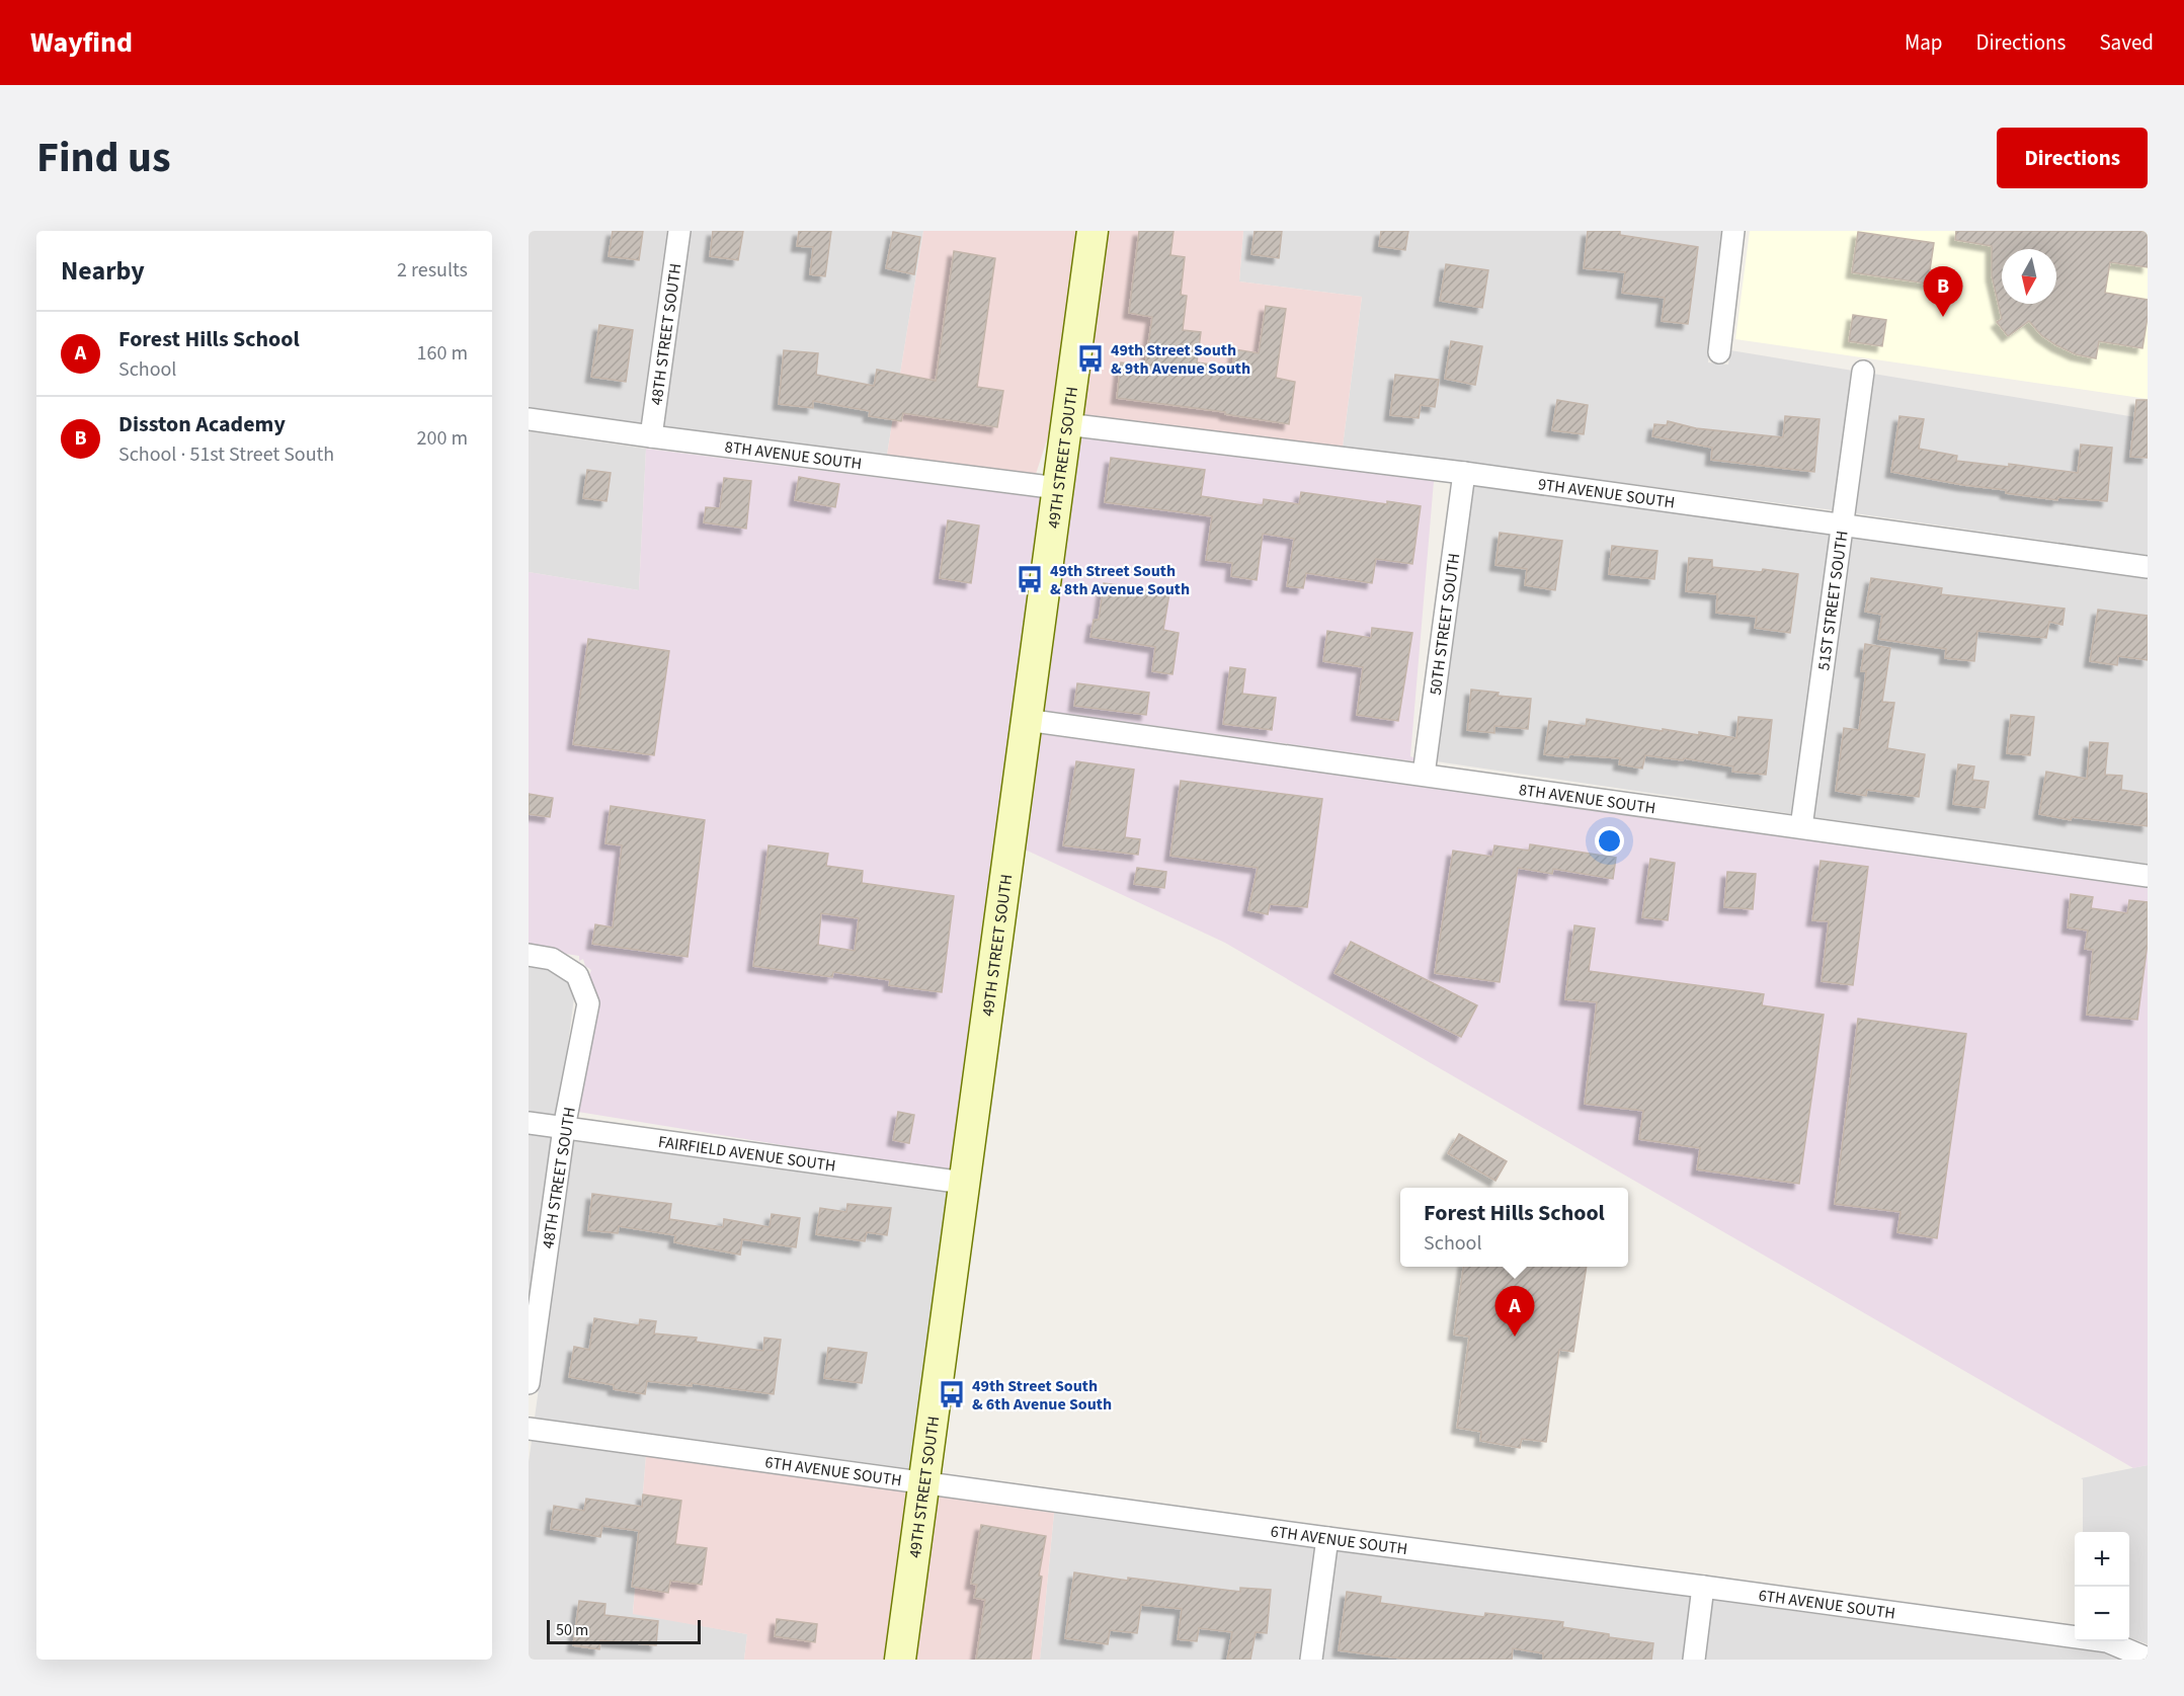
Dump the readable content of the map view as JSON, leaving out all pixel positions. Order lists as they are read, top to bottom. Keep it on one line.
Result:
{"streets":{"main road":["49TH STREET SOUTH"],"street":["48TH STREET SOUTH","8TH AVENUE SOUTH","9TH AVENUE SOUTH","51ST STREET SOUTH","50TH STREET SOUTH","FAIRFIELD AVENUE SOUTH","6TH AVENUE SOUTH"]},"crossings":[["48TH STREET SOUTH","8TH AVENUE SOUTH"],["48TH STREET SOUTH","FAIRFIELD AVENUE SOUTH"],["8TH AVENUE SOUTH","49TH STREET SOUTH"],["8TH AVENUE SOUTH","51ST STREET SOUTH"],["8TH AVENUE SOUTH","50TH STREET SOUTH"],["49TH STREET SOUTH","9TH AVENUE SOUTH"],["49TH STREET SOUTH","FAIRFIELD AVENUE SOUTH"],["49TH STREET SOUTH","6TH AVENUE SOUTH"],["9TH AVENUE SOUTH","51ST STREET SOUTH"],["9TH AVENUE SOUTH","50TH STREET SOUTH"]],"places":{"bus stop":["49th Street South & 9th Avenue South","49th Street South & 8th Avenue South","49th Street South & 6th Avenue South"]},"scale_bar":"50 m","north":"bottom","page":{"header":"Wayfind","nav":["Map","Directions","Saved"],"title":"Find us","buttons":"Directions","heading":["Nearby","2 results"],"pins":["B","A"],"list":[{"mark":"A","name":"Forest Hills School","note":"School","value":"160 m"},{"mark":"B","name":"Disston Academy","note":"School · 51st Street South","value":"200 m"}],"popup":["Forest Hills School","School"],"map_buttons":["+","−"],"scale":"50 m"}}
